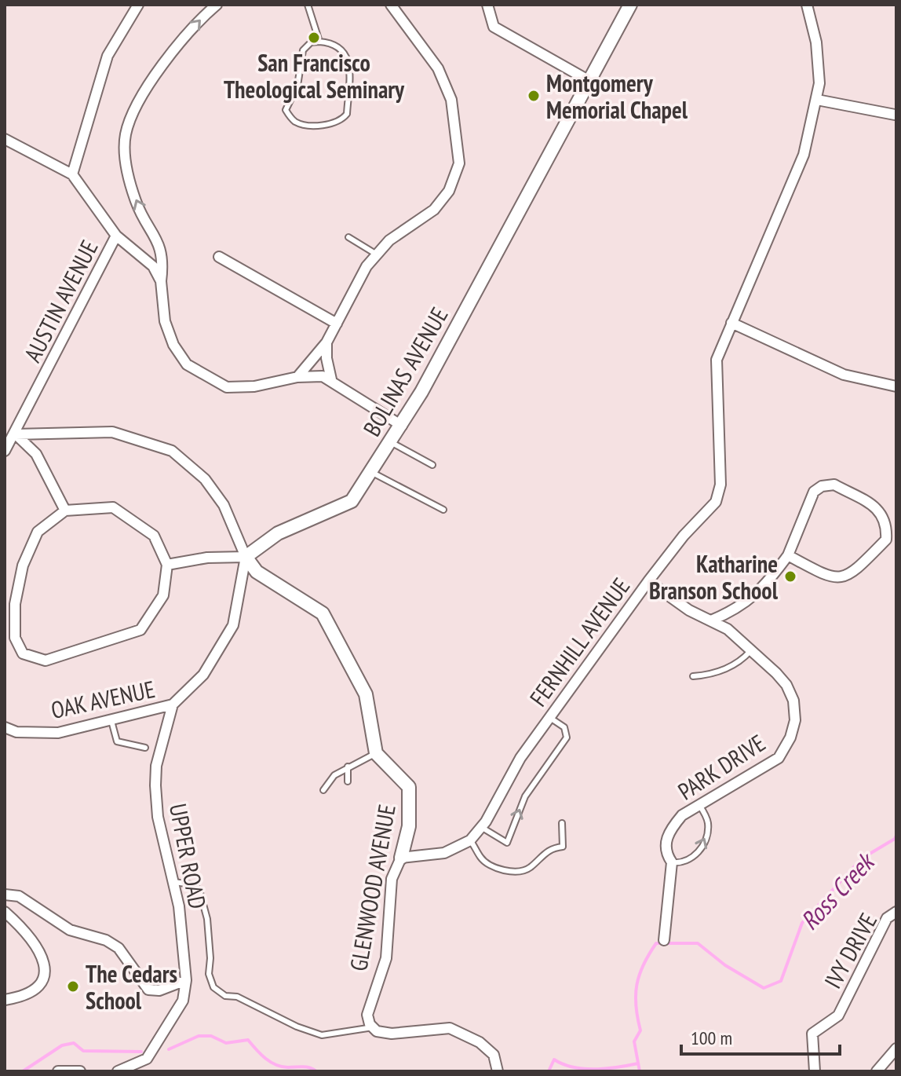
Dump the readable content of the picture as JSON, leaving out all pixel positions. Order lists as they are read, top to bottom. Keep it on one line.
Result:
{"streets":{"street":["AUSTIN AVENUE","BOLINAS AVENUE","FERNHILL AVENUE","OAK AVENUE","PARK DRIVE","UPPER ROAD","GLENWOOD AVENUE","IVY DRIVE"]},"crossings":[["FERNHILL AVENUE","PARK DRIVE"],["FERNHILL AVENUE","GLENWOOD AVENUE"],["OAK AVENUE","UPPER ROAD"]],"water":["Ross Creek"],"places":["San Francisco Theological Seminary","Montgomery Memorial Chapel","Katharine Branson School","The Cedars School"],"scale_bar":"100 m"}
